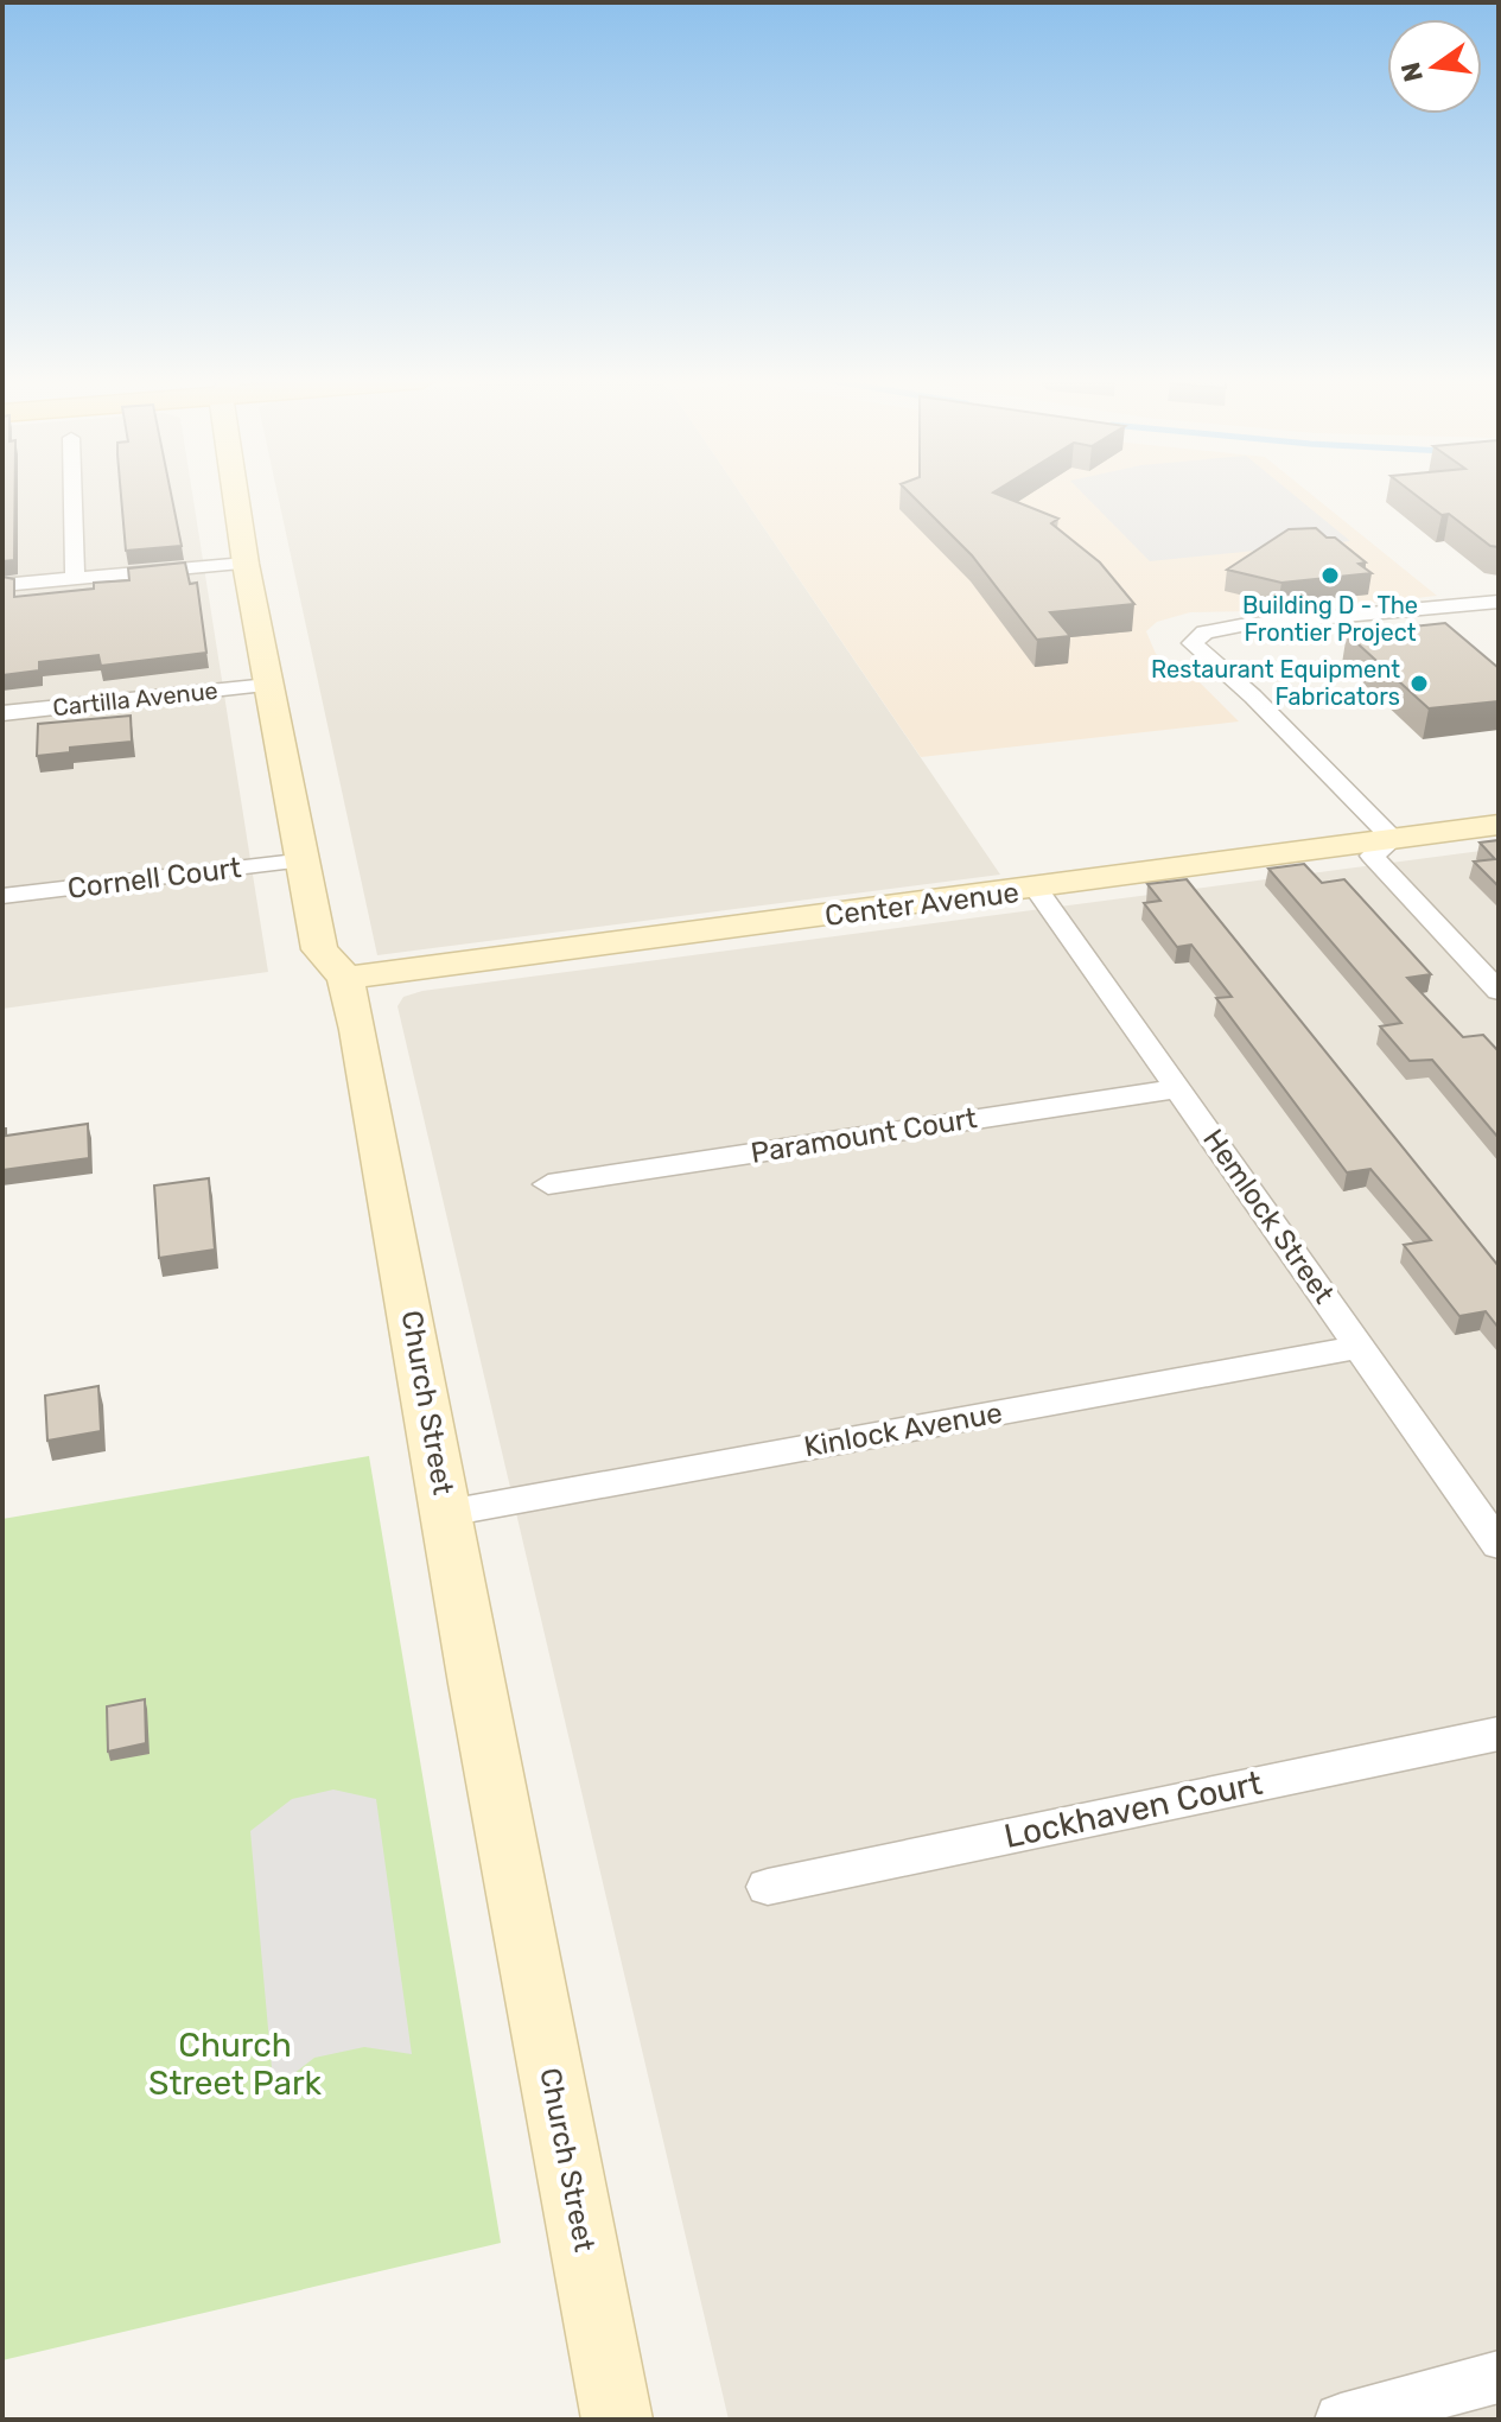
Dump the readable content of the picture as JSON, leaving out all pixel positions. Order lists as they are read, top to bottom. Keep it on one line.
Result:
{"streets":{"street":["Cartilla Avenue","Cornell Court","Center Avenue","Paramount Court","Hemlock Street","Church Street","Kinlock Avenue","Lockhaven Court"]},"crossings":[["Cartilla Avenue","Church Street"],["Cornell Court","Church Street"],["Center Avenue","Hemlock Street"],["Center Avenue","Church Street"],["Paramount Court","Hemlock Street"],["Hemlock Street","Kinlock Avenue"],["Church Street","Kinlock Avenue"]],"parks":["Church Street Park"],"places":["Building D - The Frontier Project","Restaurant Equipment Fabricators"],"north":"left"}
